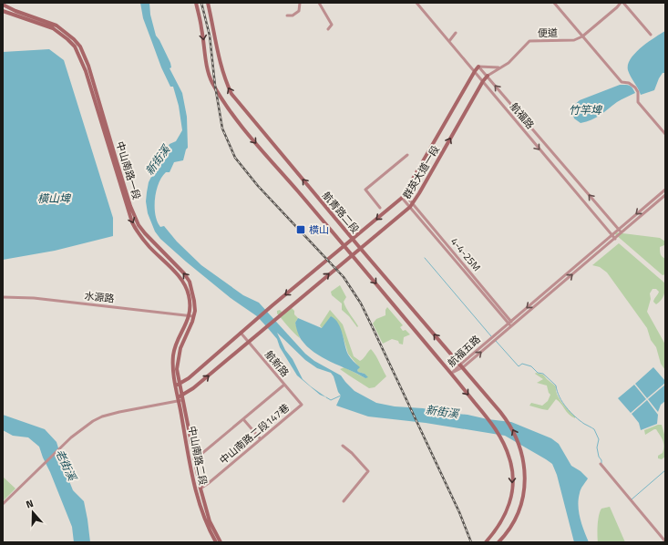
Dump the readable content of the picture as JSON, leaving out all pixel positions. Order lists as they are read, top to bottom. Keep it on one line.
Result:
{"streets":{"street":["便道","航福路","中山南路一段","群英大道一段","航青路二段","4-4-25M","水源路","航福五路","航新路","中山南路二段147巷","中山南路二段"]},"crossings":[["便道","航福路"],["便道","群英大道一段"],["航福路","群英大道一段"],["航福路","航福五路"],["中山南路一段","水源路"],["中山南路一段","中山南路二段"],["群英大道一段","航青路二段"],["群英大道一段","4-4-25M"],["群英大道一段","航新路"],["航青路二段","航福五路"],["4-4-25M","航福五路"],["航新路","中山南路二段147巷"],["中山南路二段147巷","中山南路二段"]],"water":["竹竿埤","新街溪","橫山埤","老街溪"],"places":{"transit":["橫山"]},"north":"top"}
